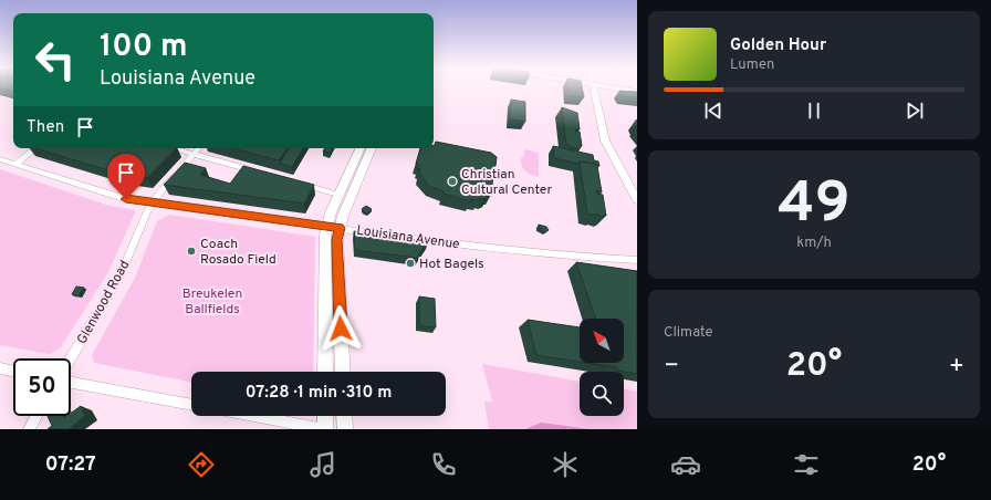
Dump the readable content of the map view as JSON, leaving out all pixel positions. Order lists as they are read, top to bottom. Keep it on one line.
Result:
{"streets":{"street":["Louisiana Avenue","Glenwood Road"]},"crossings":[["Louisiana Avenue","Glenwood Road"]],"parks":["Breukelen Ballfields"],"places":["Christian Cultural Center","Coach Rosado Field","Hot Bagels"],"north":"top left","page":{"turn":["100 m","Louisiana Avenue"],"song":["Golden Hour","Lumen"],"then":"Then","tile":[["49","km/h"],"Climate"],"heat":["−","20°","+"],"limit":"50","trip":"07:28 · 1 min · 310 m","tabs":["07:27","20°"]}}
